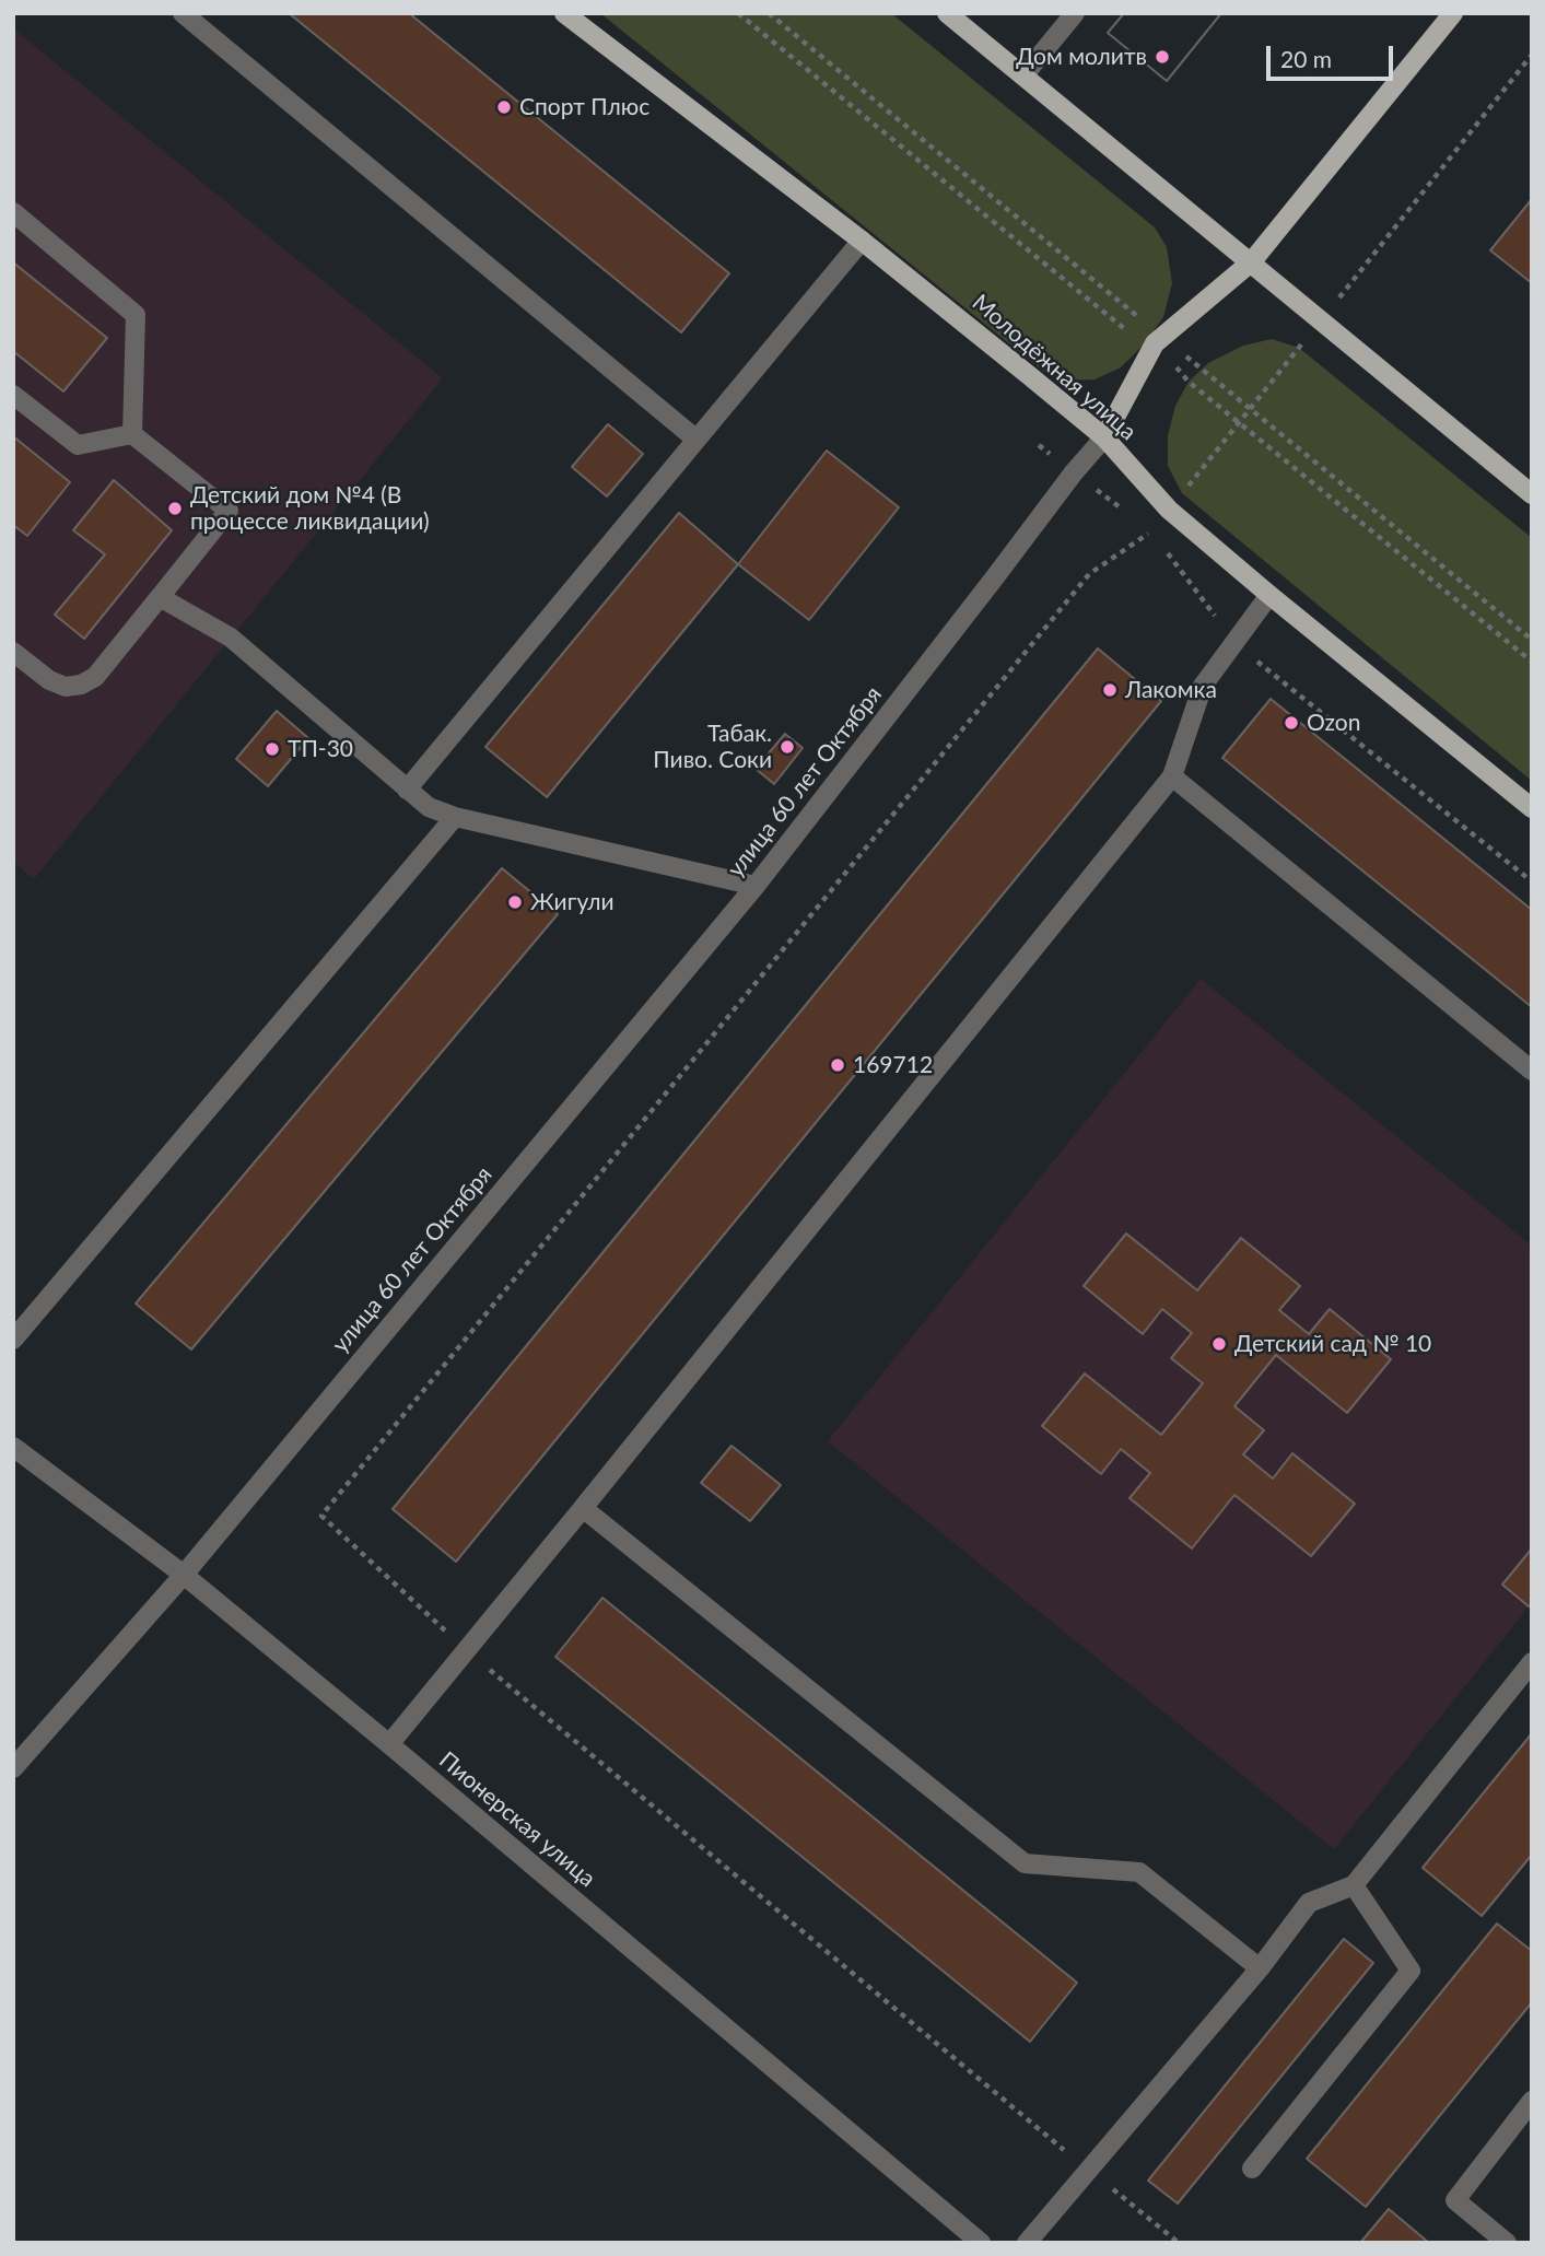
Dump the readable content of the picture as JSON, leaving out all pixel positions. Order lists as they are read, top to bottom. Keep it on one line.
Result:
{"streets":{"main road":["Молодёжная улица","улица 60 лет Октября"],"street":["Пионерская улица"]},"crossings":[["Молодёжная улица","улица 60 лет Октября"],["улица 60 лет Октября","Пионерская улица"]],"places":["Дом молитв","Спорт Плюс","Детский дом №4 (В процессе ликвидации)","Лакомка","Ozon","Табак. Пиво. Соки","ТП-30","Жигули","169712","Детский сад № 10"],"scale_bar":"20 m"}
